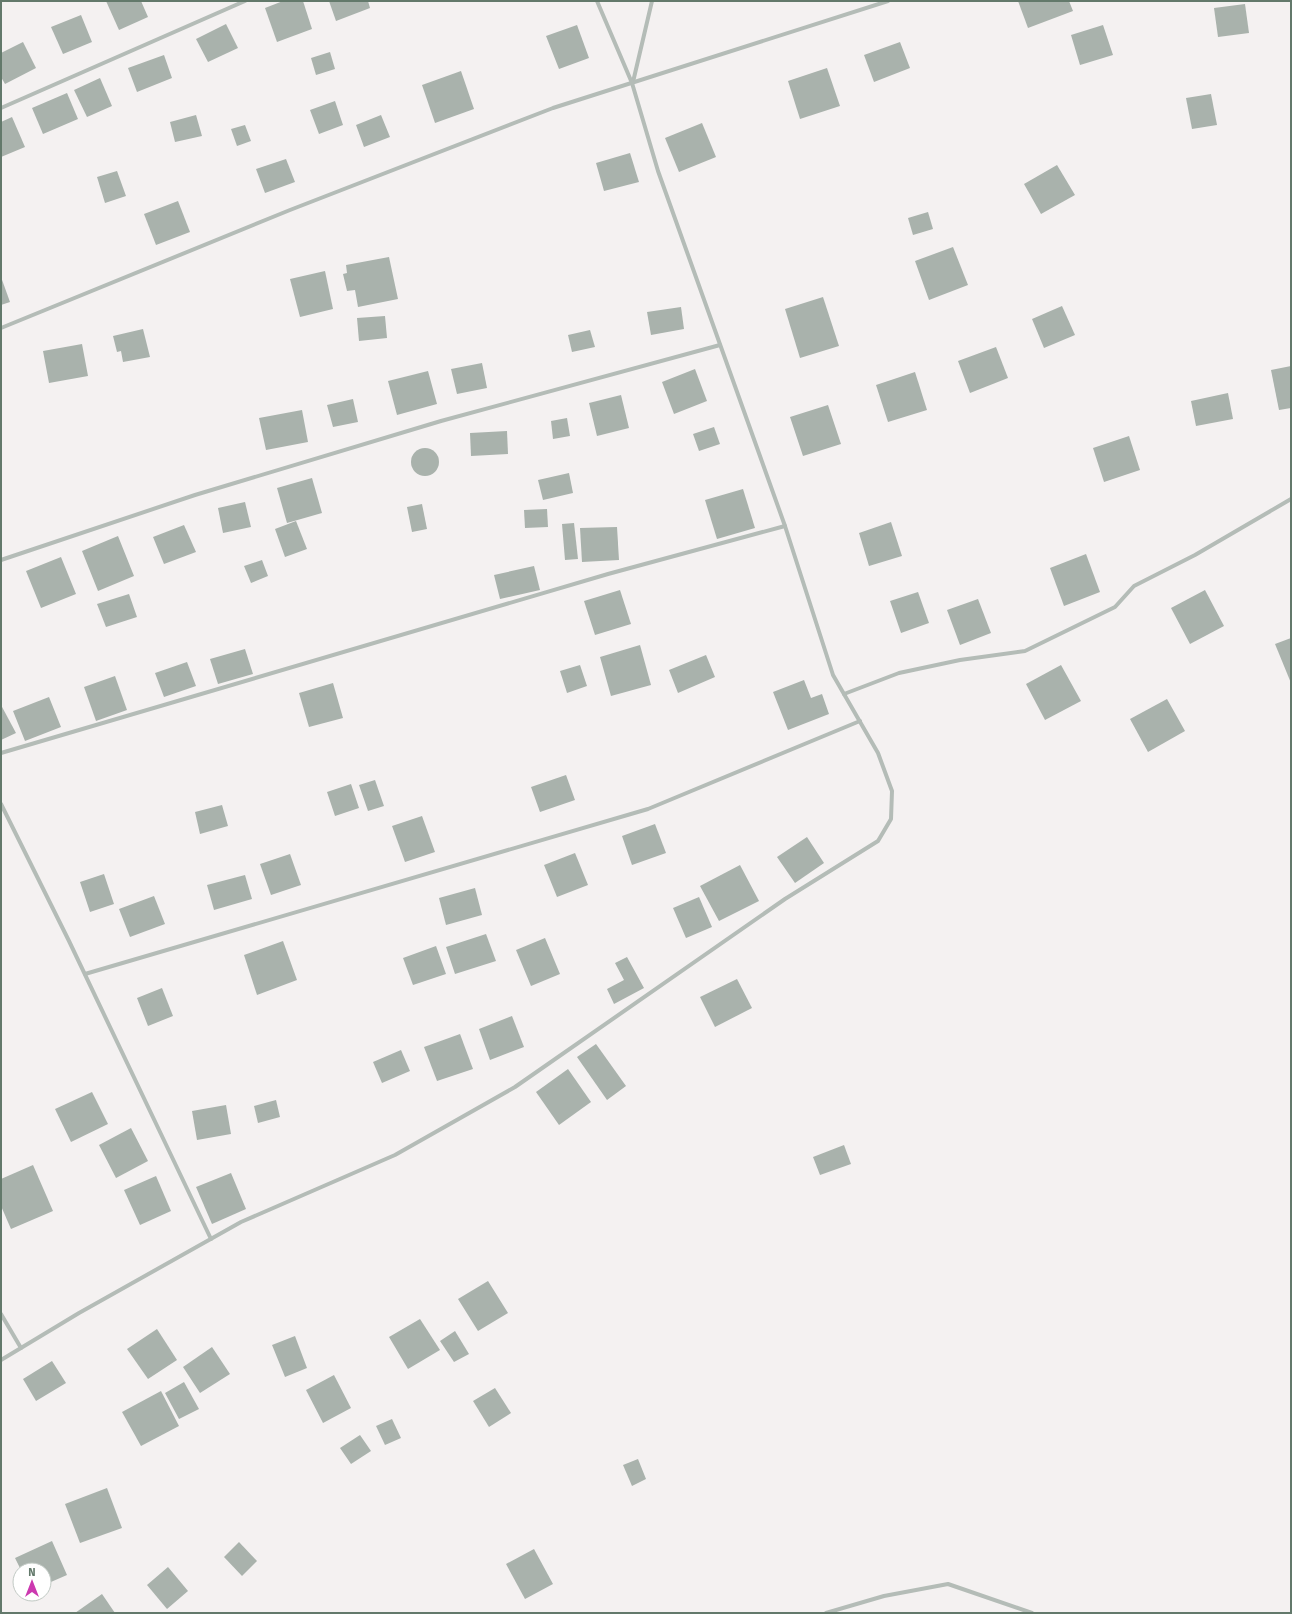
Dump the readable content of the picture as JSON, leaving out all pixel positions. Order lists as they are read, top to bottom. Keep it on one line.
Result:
{"north":"top"}
